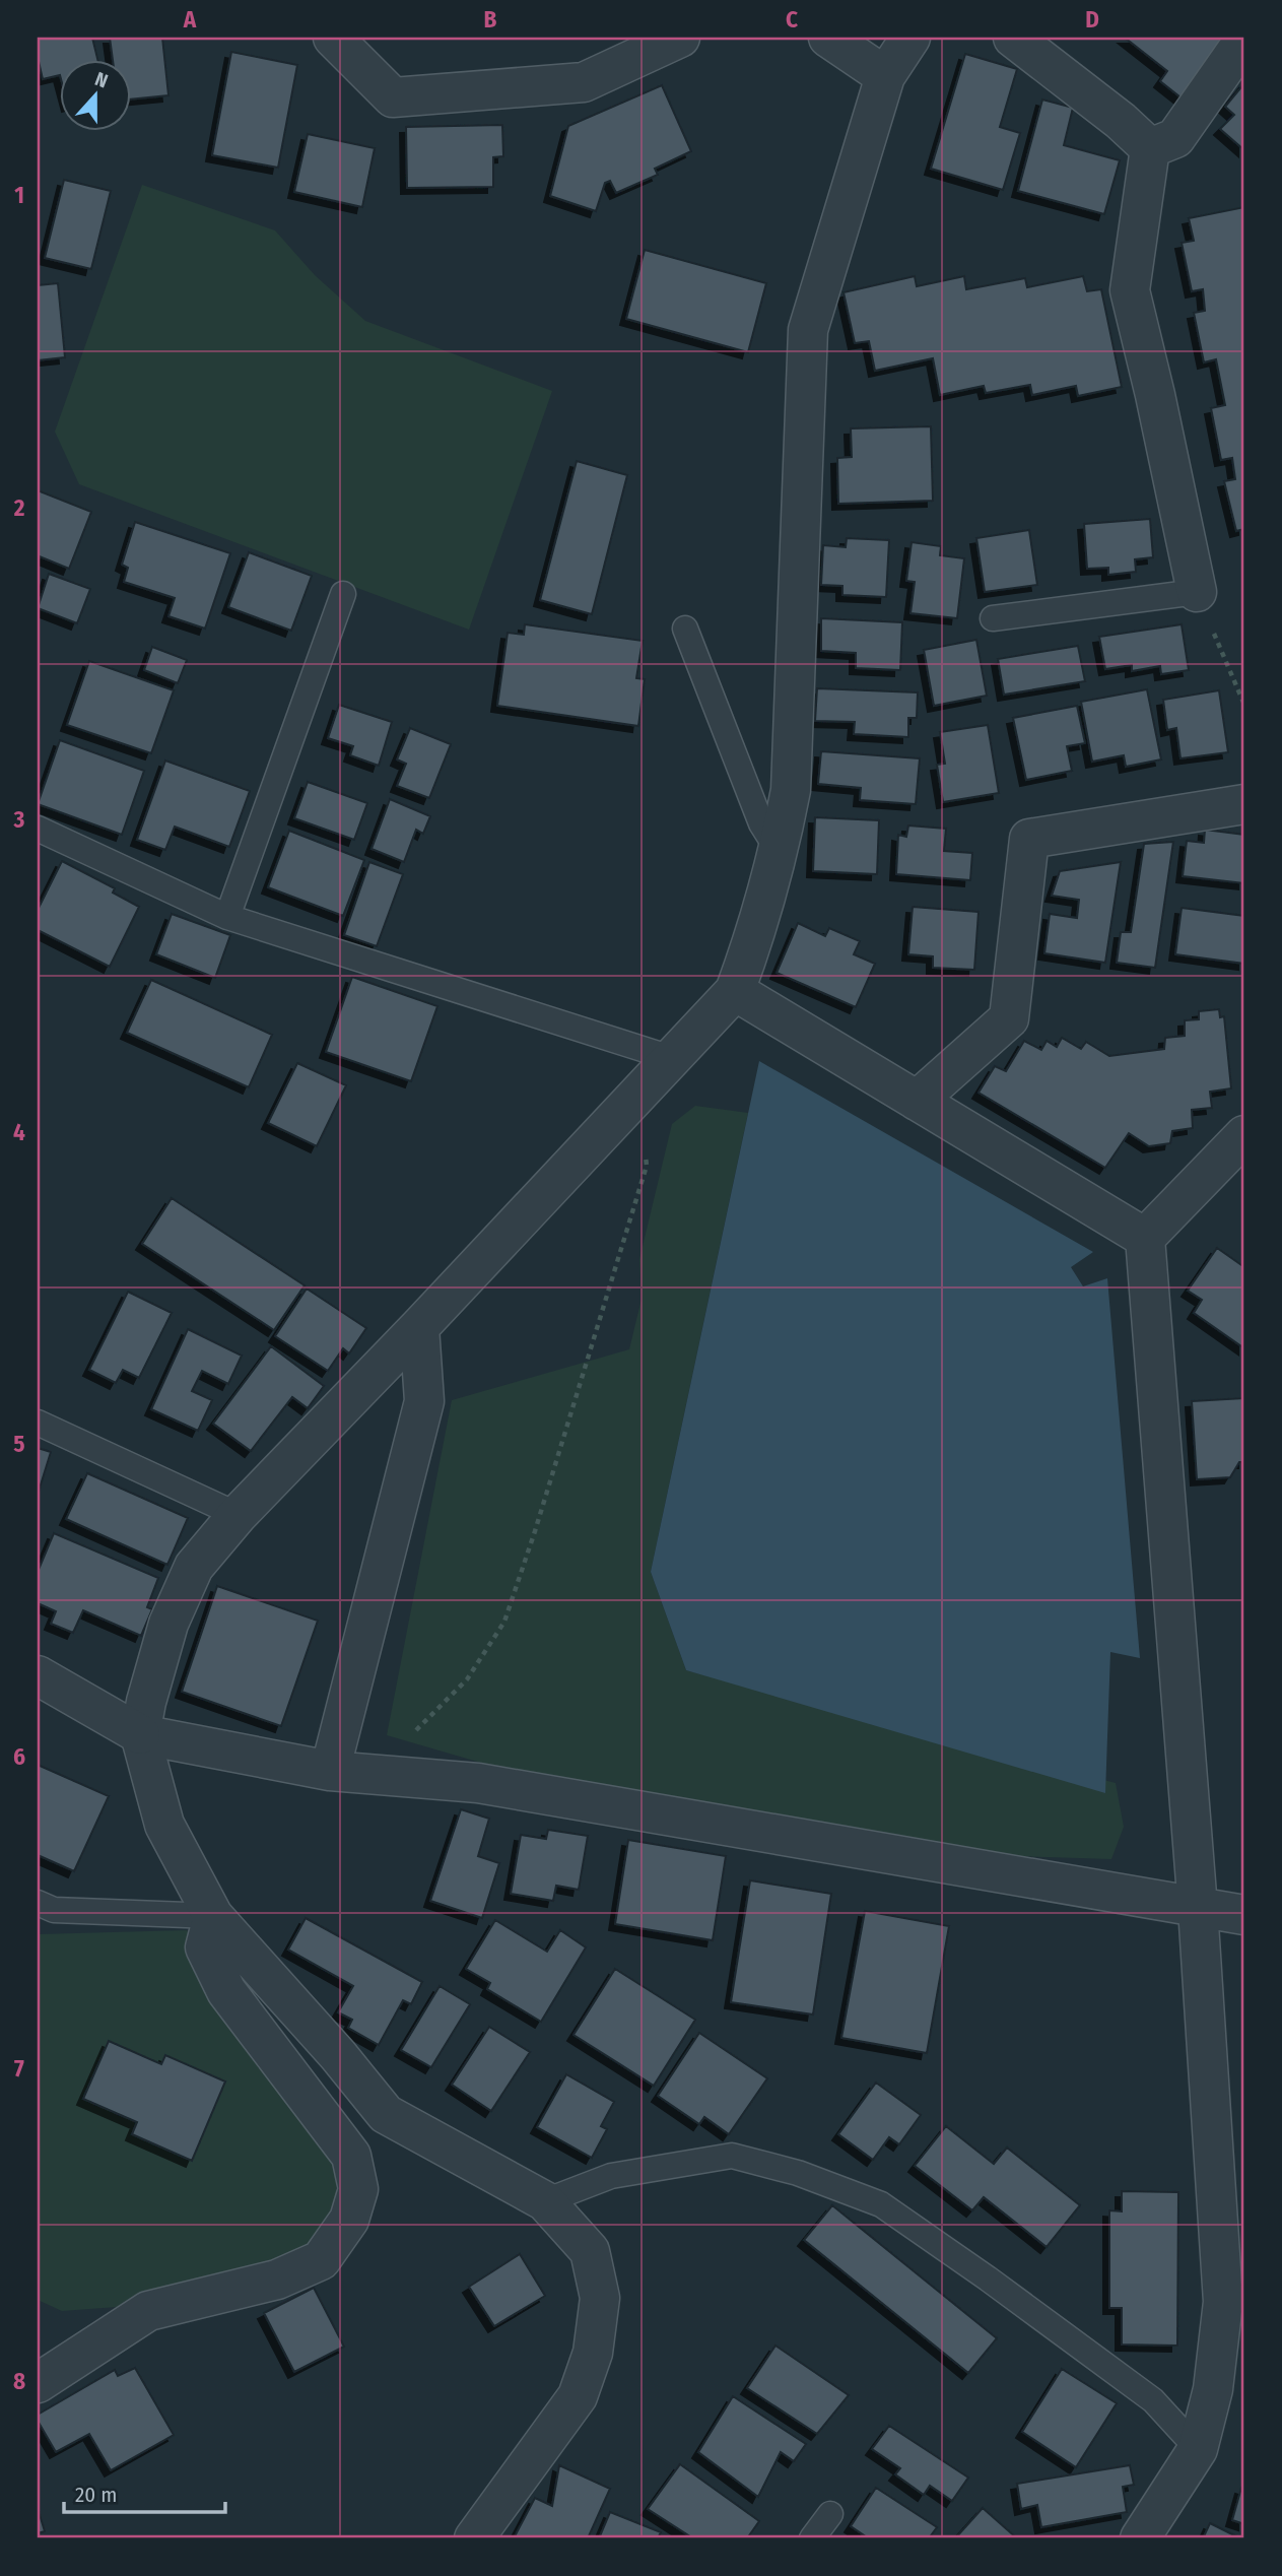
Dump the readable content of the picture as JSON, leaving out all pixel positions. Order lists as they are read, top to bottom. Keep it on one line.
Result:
{"scale_bar":"20 m","north":"top","grid":{"columns":["A","B","C","D"],"rows":["1","2","3","4","5","6","7","8"]}}
